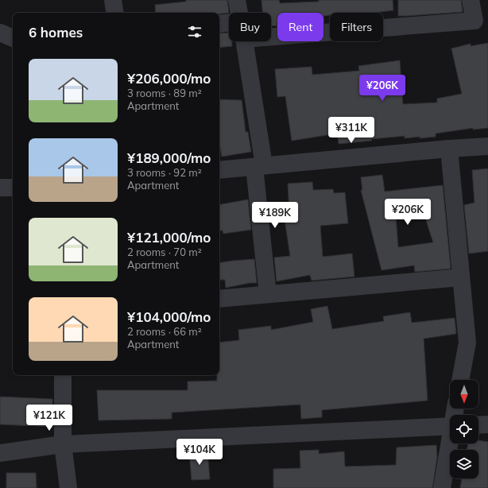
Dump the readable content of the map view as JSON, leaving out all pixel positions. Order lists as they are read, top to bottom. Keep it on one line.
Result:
{"north":"bottom","page":{"chip":["Buy","Rent","Filters"],"heading":"6 homes","list":[{"name":"¥206,000/mo","note":"3 rooms · 89 m² · Apartment"},{"name":"¥189,000/mo","note":"3 rooms · 92 m² · Apartment"},{"name":"¥121,000/mo","note":"2 rooms · 70 m² · Apartment"},{"name":"¥104,000/mo","note":"2 rooms · 66 m² · Apartment"}],"price":["¥206K","¥311K","¥206K","¥189K","¥121K","¥104K"]}}
